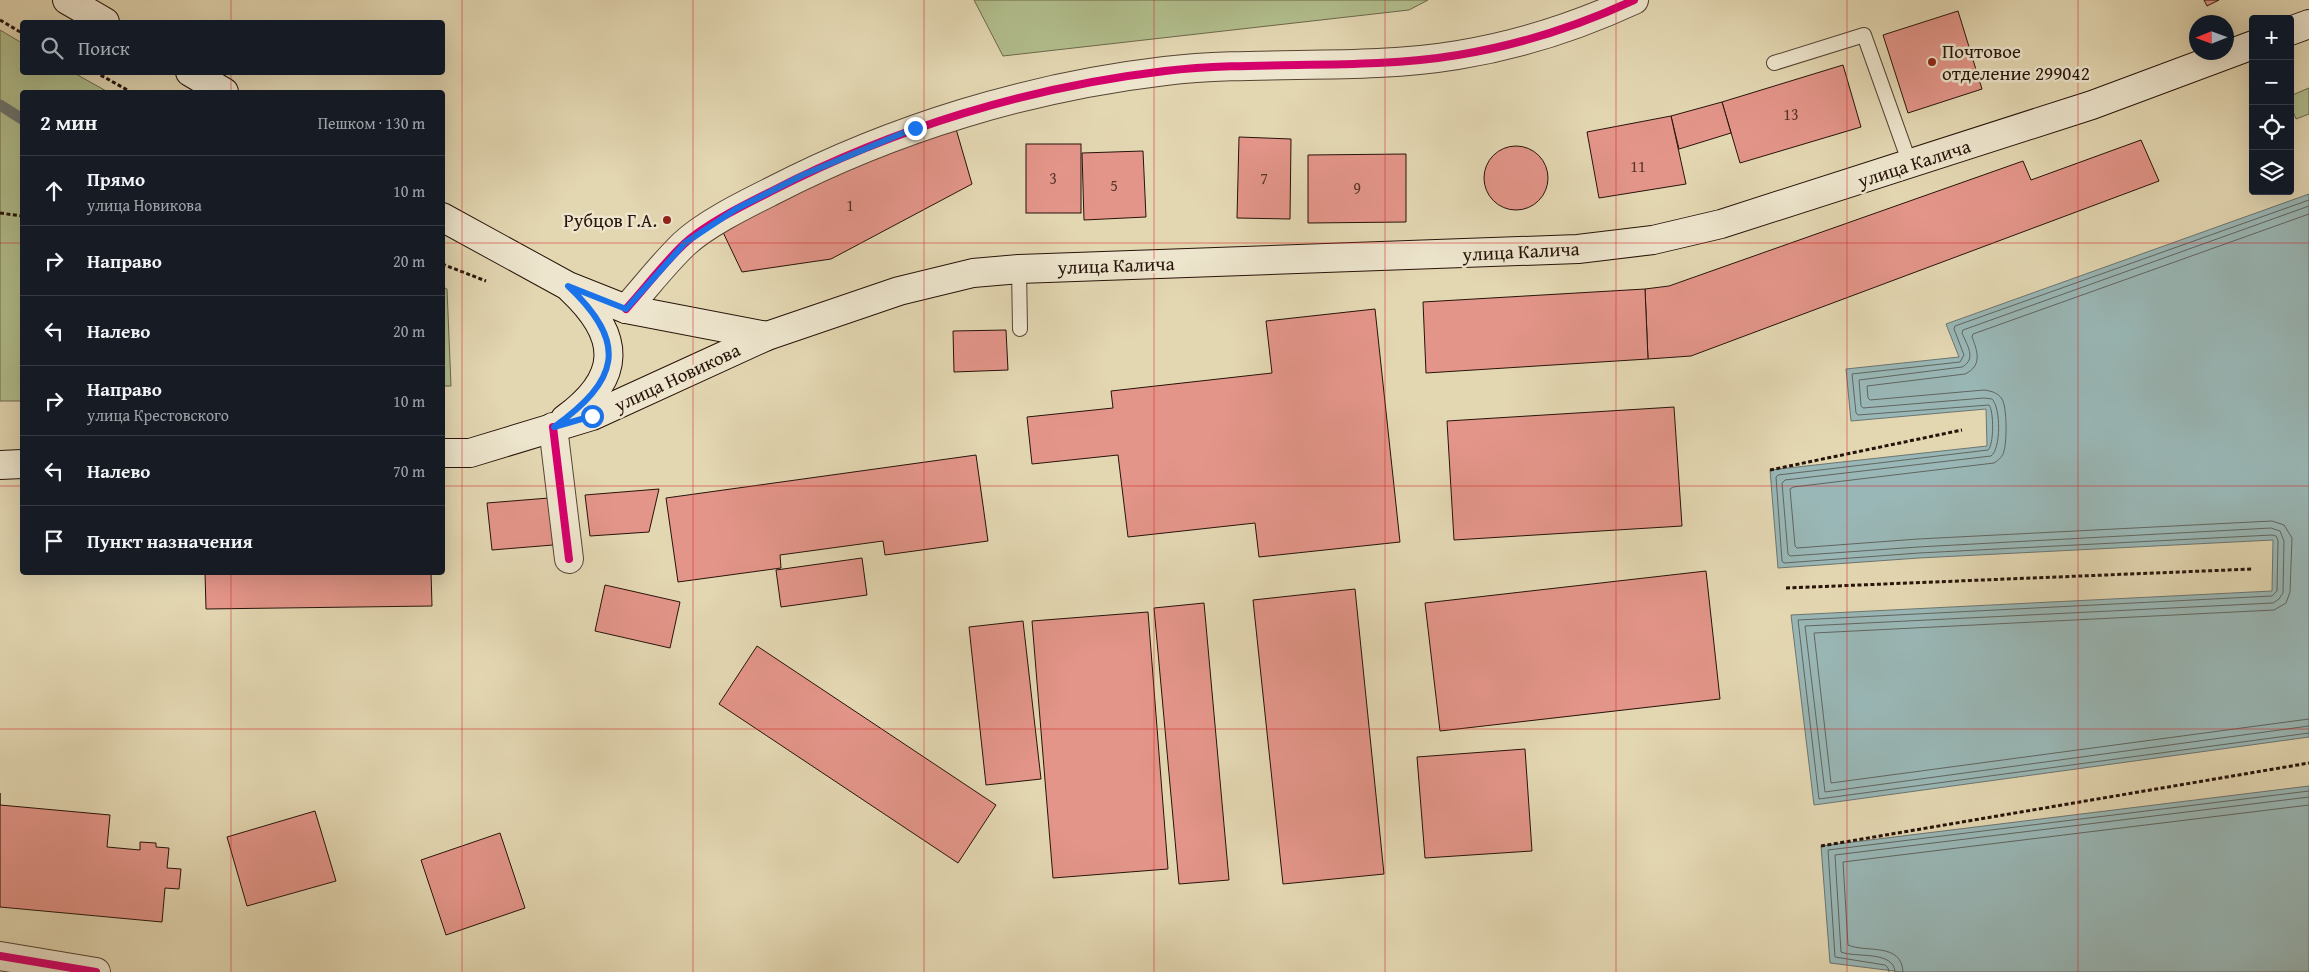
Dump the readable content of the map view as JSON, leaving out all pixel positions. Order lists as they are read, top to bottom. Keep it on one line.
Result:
{"streets":{"main road":["улица Калича","улица Новикова"]},"crossings":[["улица Калича","улица Новикова"]],"places":["Почтовое отделение 299042","Рубцов Г.А."],"house_numbers":["13","11","3","7","5","9","1"],"north":"left","page":{"map_buttons":["+","−"],"search":"Поиск","heading":["2 мин","Пешком · 130 m"],"list":[["Прямо","улица Новикова","10 m"],["Направо","20 m"],["Налево","20 m"],["Направо","улица Крестовского","10 m"],["Налево","70 m"],"Пункт назначения"]}}
